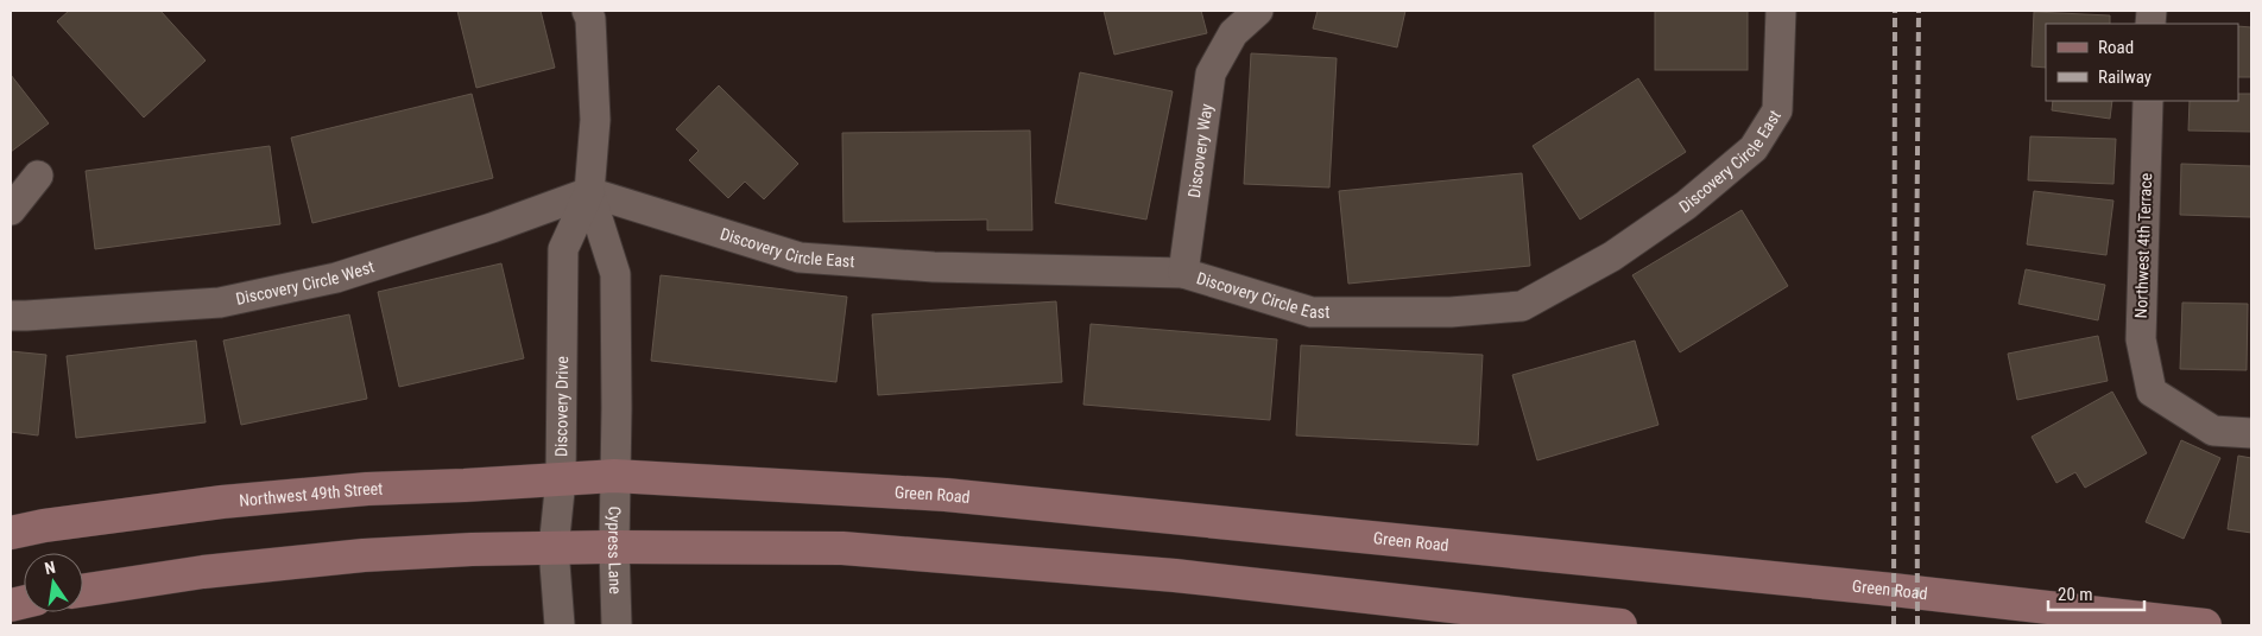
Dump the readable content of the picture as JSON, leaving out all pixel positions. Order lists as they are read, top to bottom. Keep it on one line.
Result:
{"streets":{"main road":["Northwest 49th Street","Green Road"],"street":["Discovery Way","Discovery Circle East","Northwest 4th Terrace","Discovery Circle West","Discovery Drive","Cypress Lane"]},"crossings":[["Discovery Way","Discovery Circle East"],["Discovery Circle East","Discovery Circle West"],["Discovery Circle East","Discovery Drive"],["Discovery Circle West","Discovery Drive"],["Discovery Drive","Northwest 49th Street"],["Discovery Drive","Green Road"],["Discovery Drive","Cypress Lane"],["Northwest 49th Street","Green Road"],["Northwest 49th Street","Cypress Lane"],["Green Road","Cypress Lane"]],"legend":["Road","Railway"],"scale_bar":"20 m","north":"top"}
